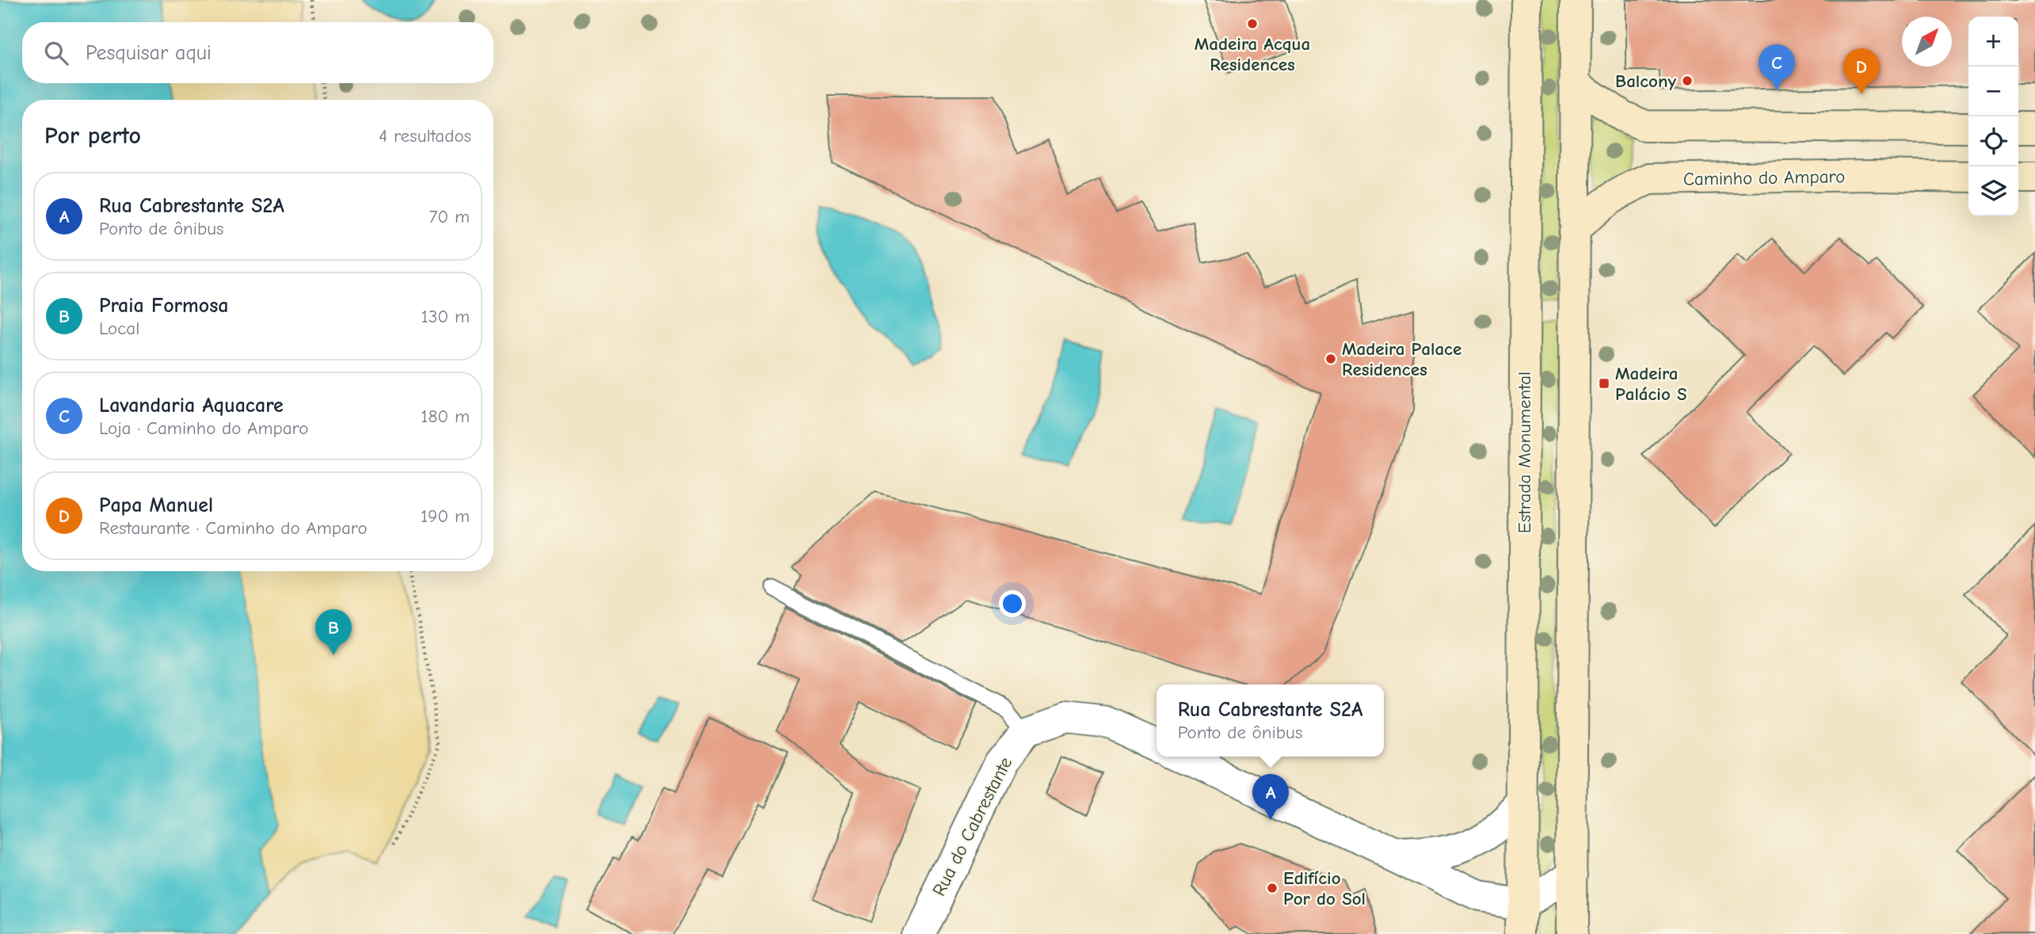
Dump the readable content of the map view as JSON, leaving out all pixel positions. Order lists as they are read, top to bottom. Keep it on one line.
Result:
{"streets":{"main road":["Caminho do Amparo","Estrada Monumental"],"street":["Rua do Cabrestante"]},"places":{"other":["Madeira Acqua Residences","Balcony","Madeira Palace Residences","Edifício Por do Sol"],"transit":["Madeira Palácio S"]},"north":"top right","page":{"map_buttons":["+","−"],"search":"Pesquisar aqui","pins":["C","D","B","A"],"heading":["Por perto","4 resultados"],"list":[{"mark":"A","name":"Rua Cabrestante S2A","note":"Ponto de ônibus","value":"70 m"},{"mark":"B","name":"Praia Formosa","note":"Local","value":"130 m"},{"mark":"C","name":"Lavandaria Aquacare","note":"Loja · Caminho do Amparo","value":"180 m"},{"mark":"D","name":"Papa Manuel","note":"Restaurante · Caminho do Amparo","value":"190 m"}],"popup":["Rua Cabrestante S2A","Ponto de ônibus"]}}
